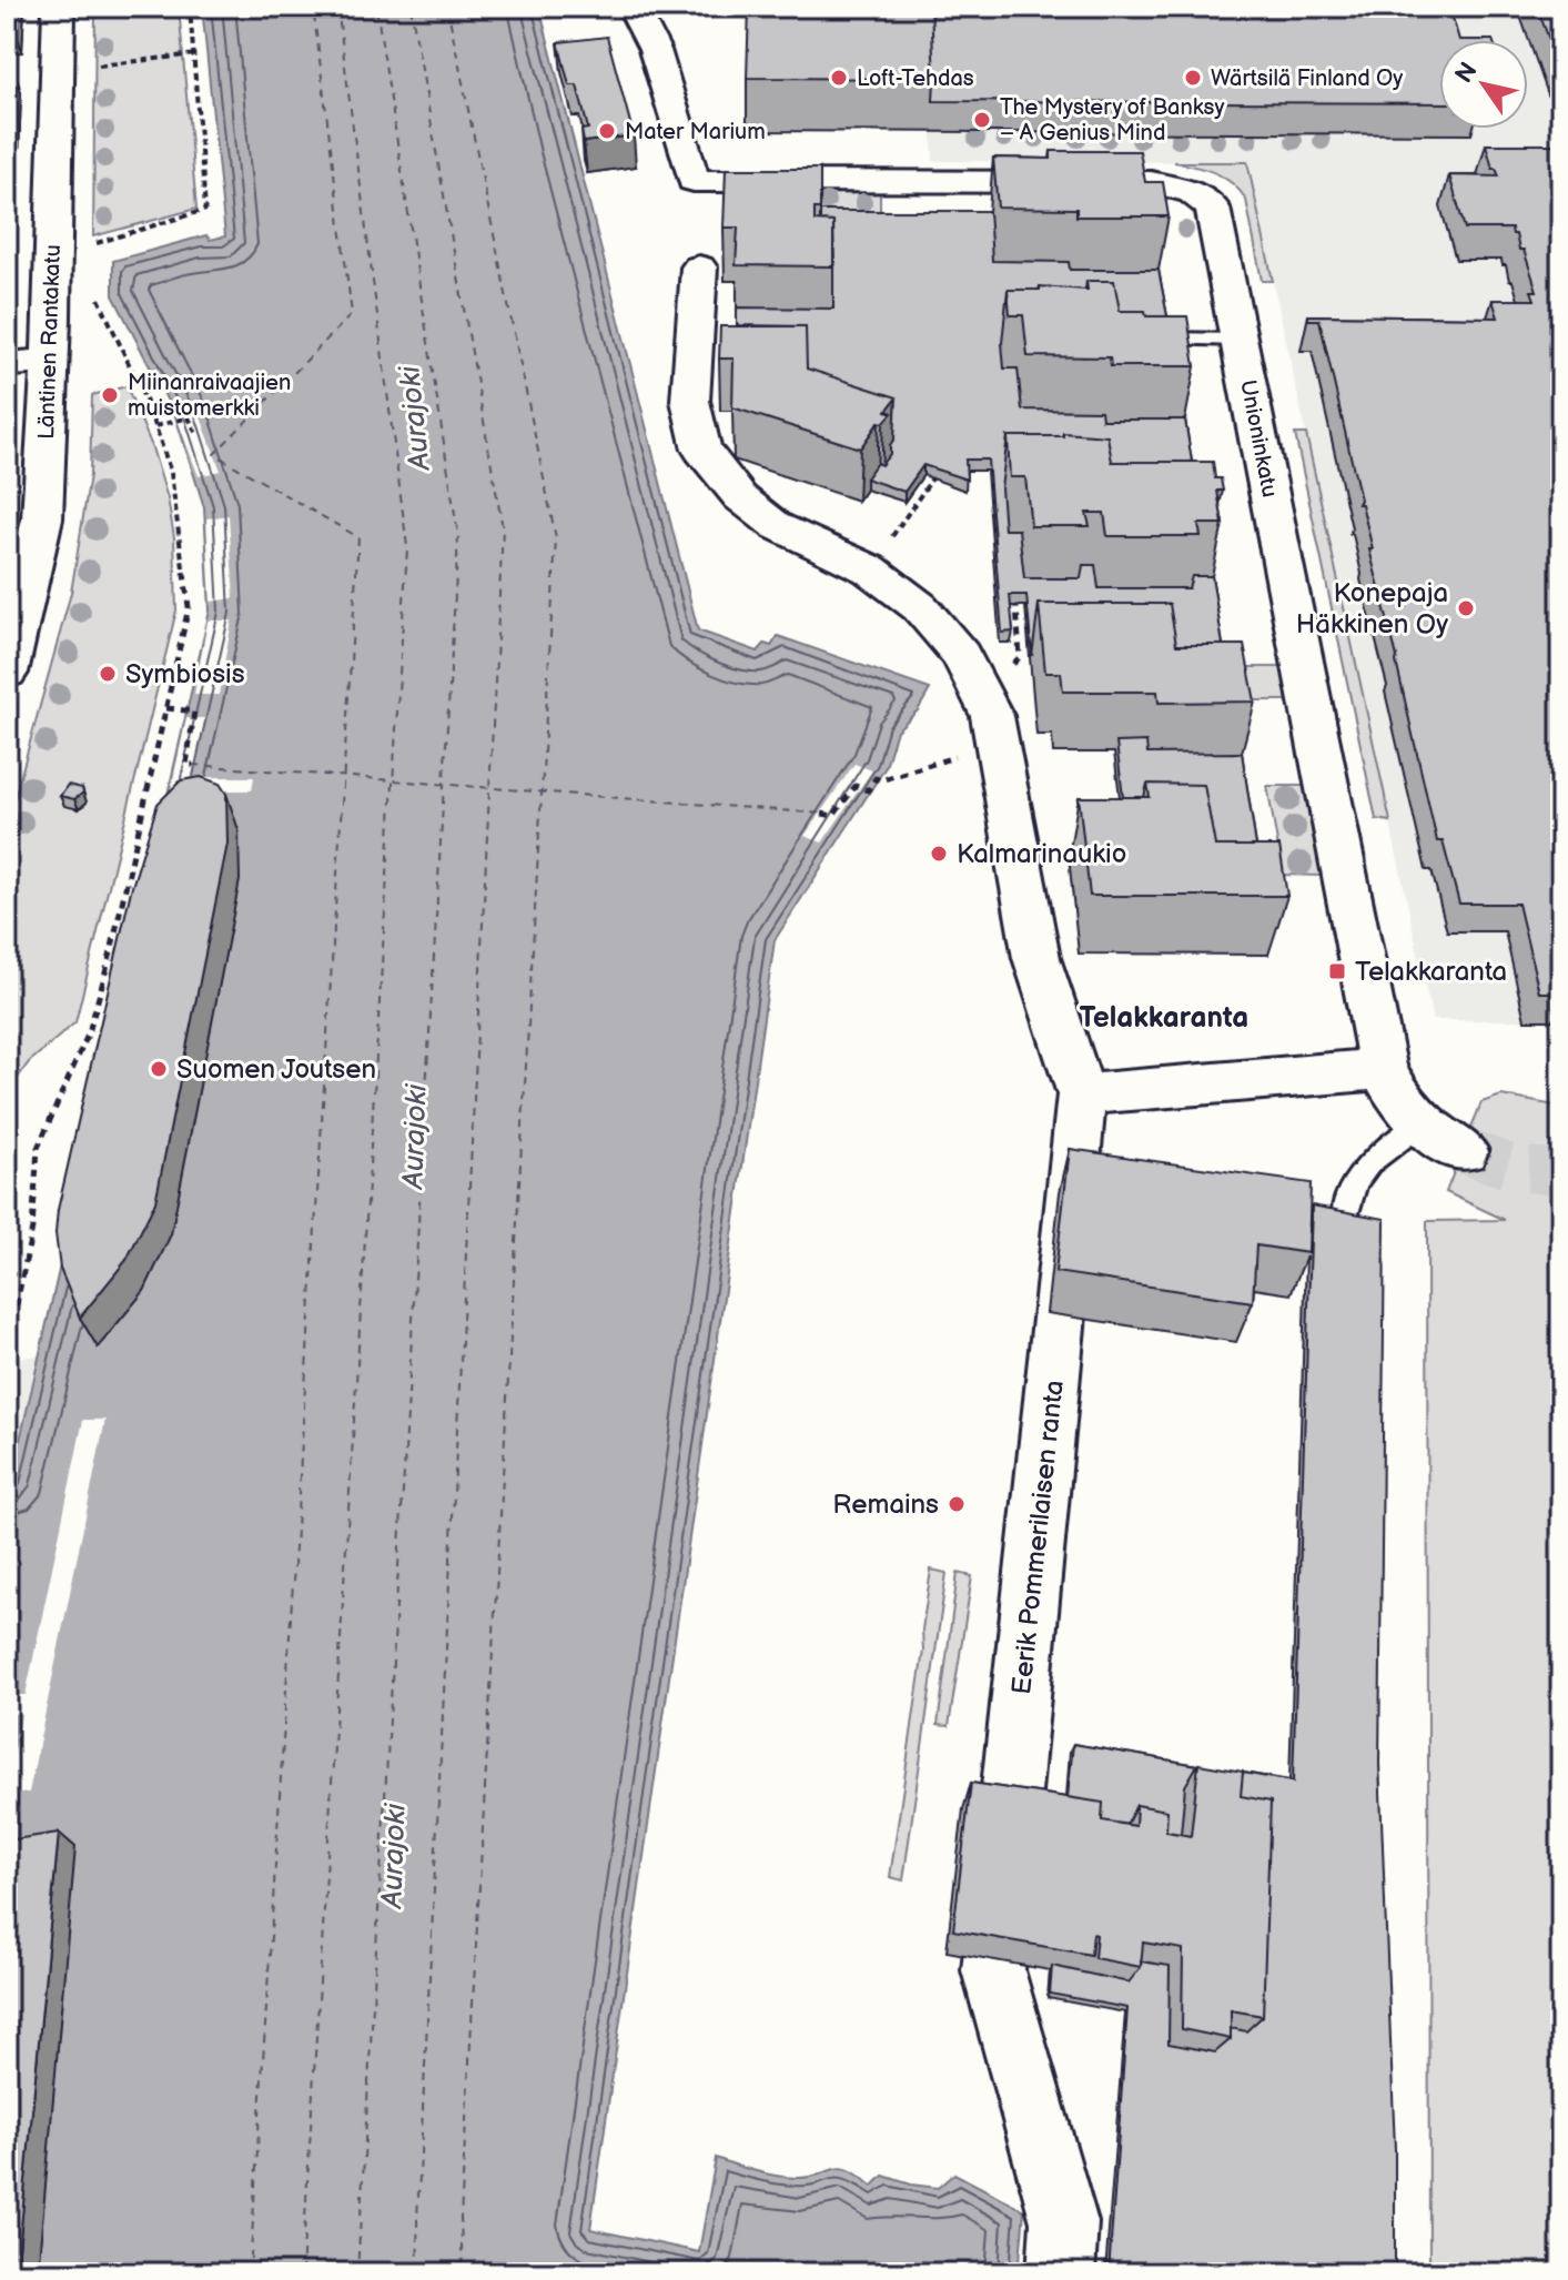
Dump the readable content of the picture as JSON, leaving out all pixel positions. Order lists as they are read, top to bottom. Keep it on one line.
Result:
{"streets":{"street":["Läntinen Rantakatu","Unioninkatu","Eerik Pommerilaisen ranta"]},"districts":["Telakkaranta"],"water":["Aurajoki"],"places":{"other":["Loft-Tehdas","Wärtsilä Finland Oy","The Mystery of Banksy – A Genius Mind","Mater Marium","Miinanraivaajien muistomerkki","Konepaja Häkkinen Oy","Symbiosis","Kalmarinaukio","Suomen Joutsen","Remains"],"transit":["Telakkaranta"]},"north":"top left"}
